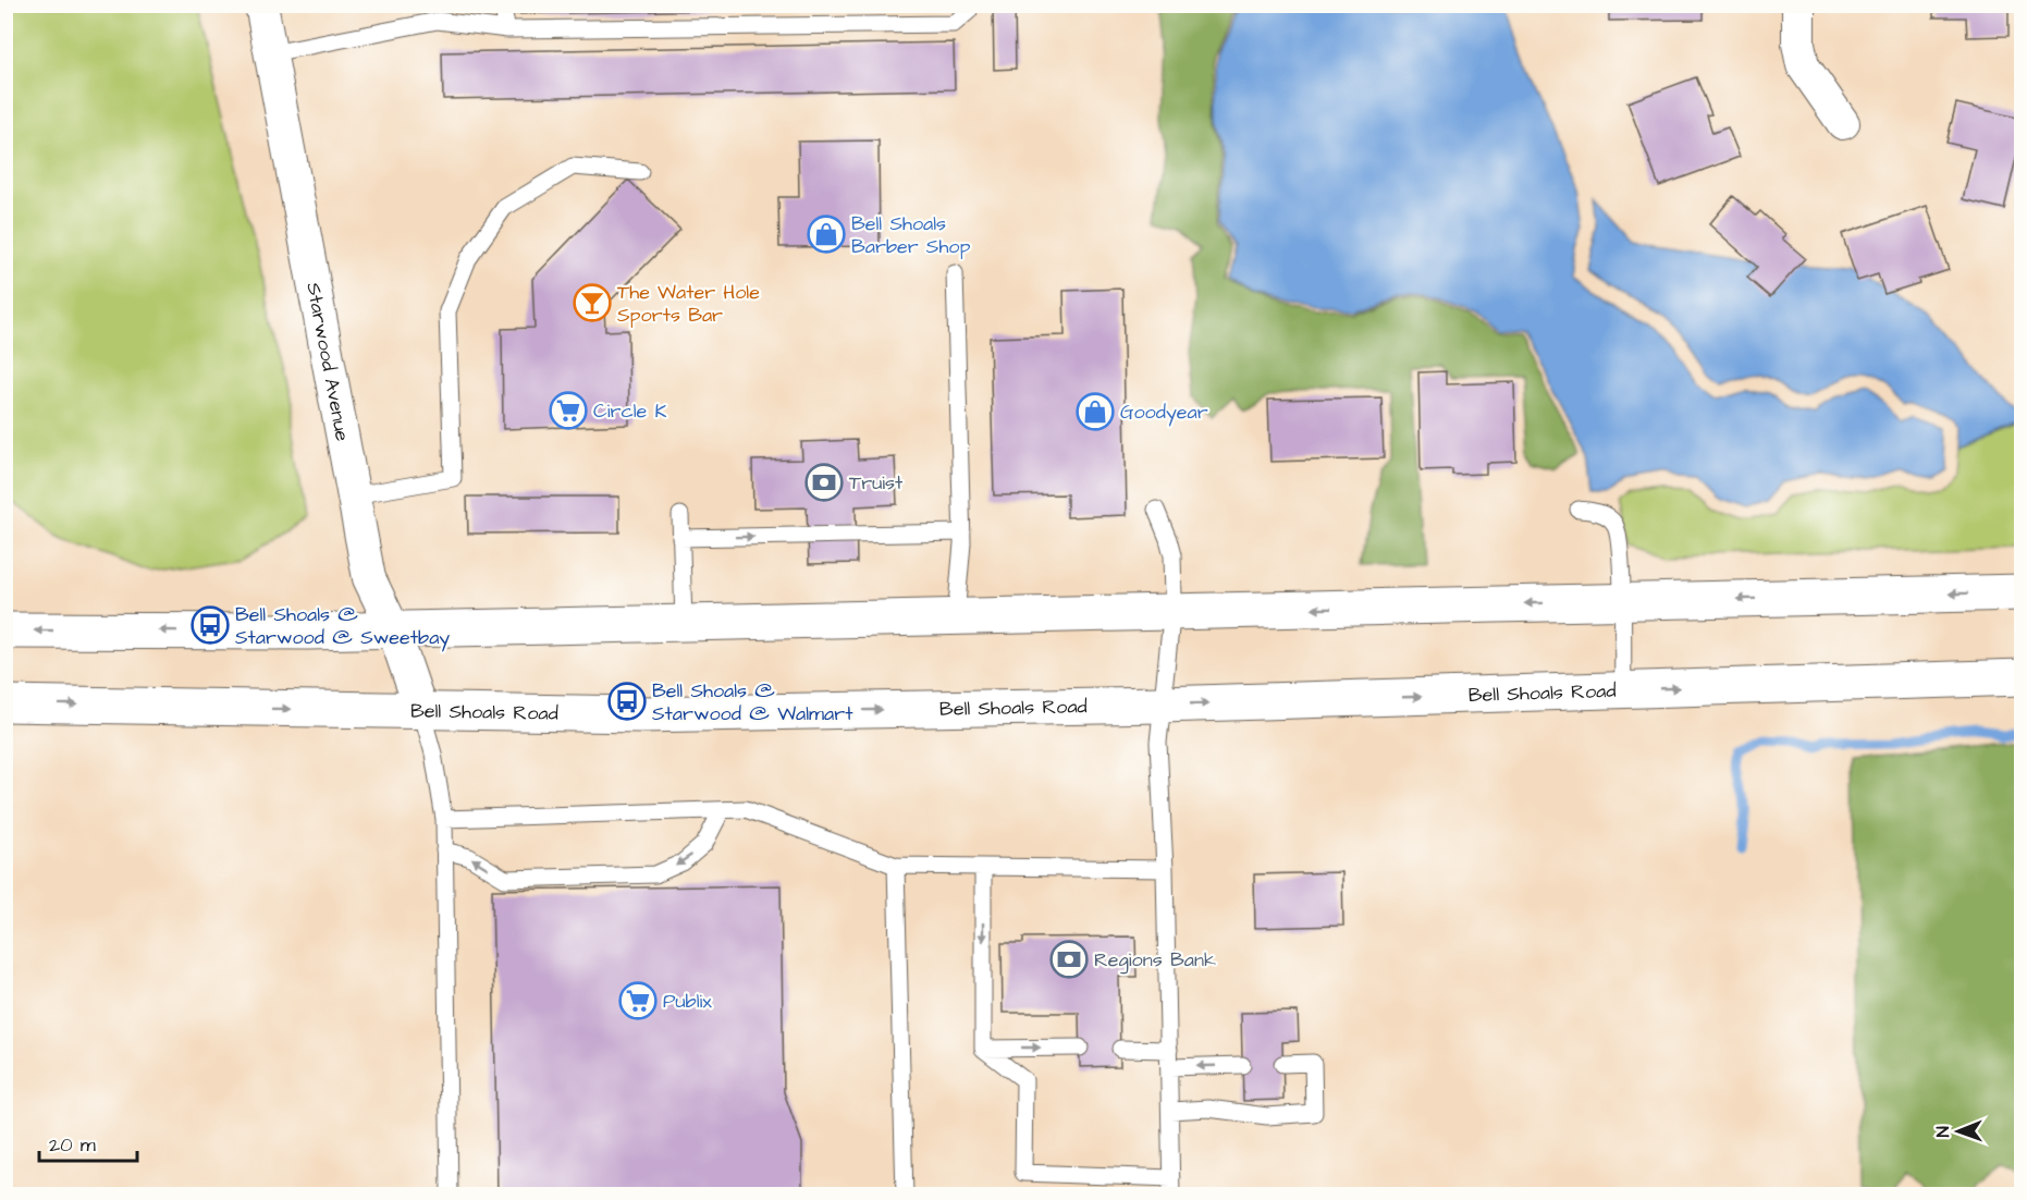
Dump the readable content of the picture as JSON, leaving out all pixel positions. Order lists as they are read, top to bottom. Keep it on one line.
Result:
{"streets":{"main road":["Bell Shoals Road"],"street":["Starwood Avenue"]},"crossings":[["Starwood Avenue","Bell Shoals Road"]],"places":{"shop":["Bell Shoals Barber Shop","Goodyear"],"bar":["The Water Hole Sports Bar"],"supermarket":["Circle K","Publix"],"bank":["Truist","Regions Bank"],"bus stop":["Bell Shoals @ Starwood @ Sweetbay","Bell Shoals @ Starwood @ Walmart"]},"scale_bar":"20 m","north":"left"}
